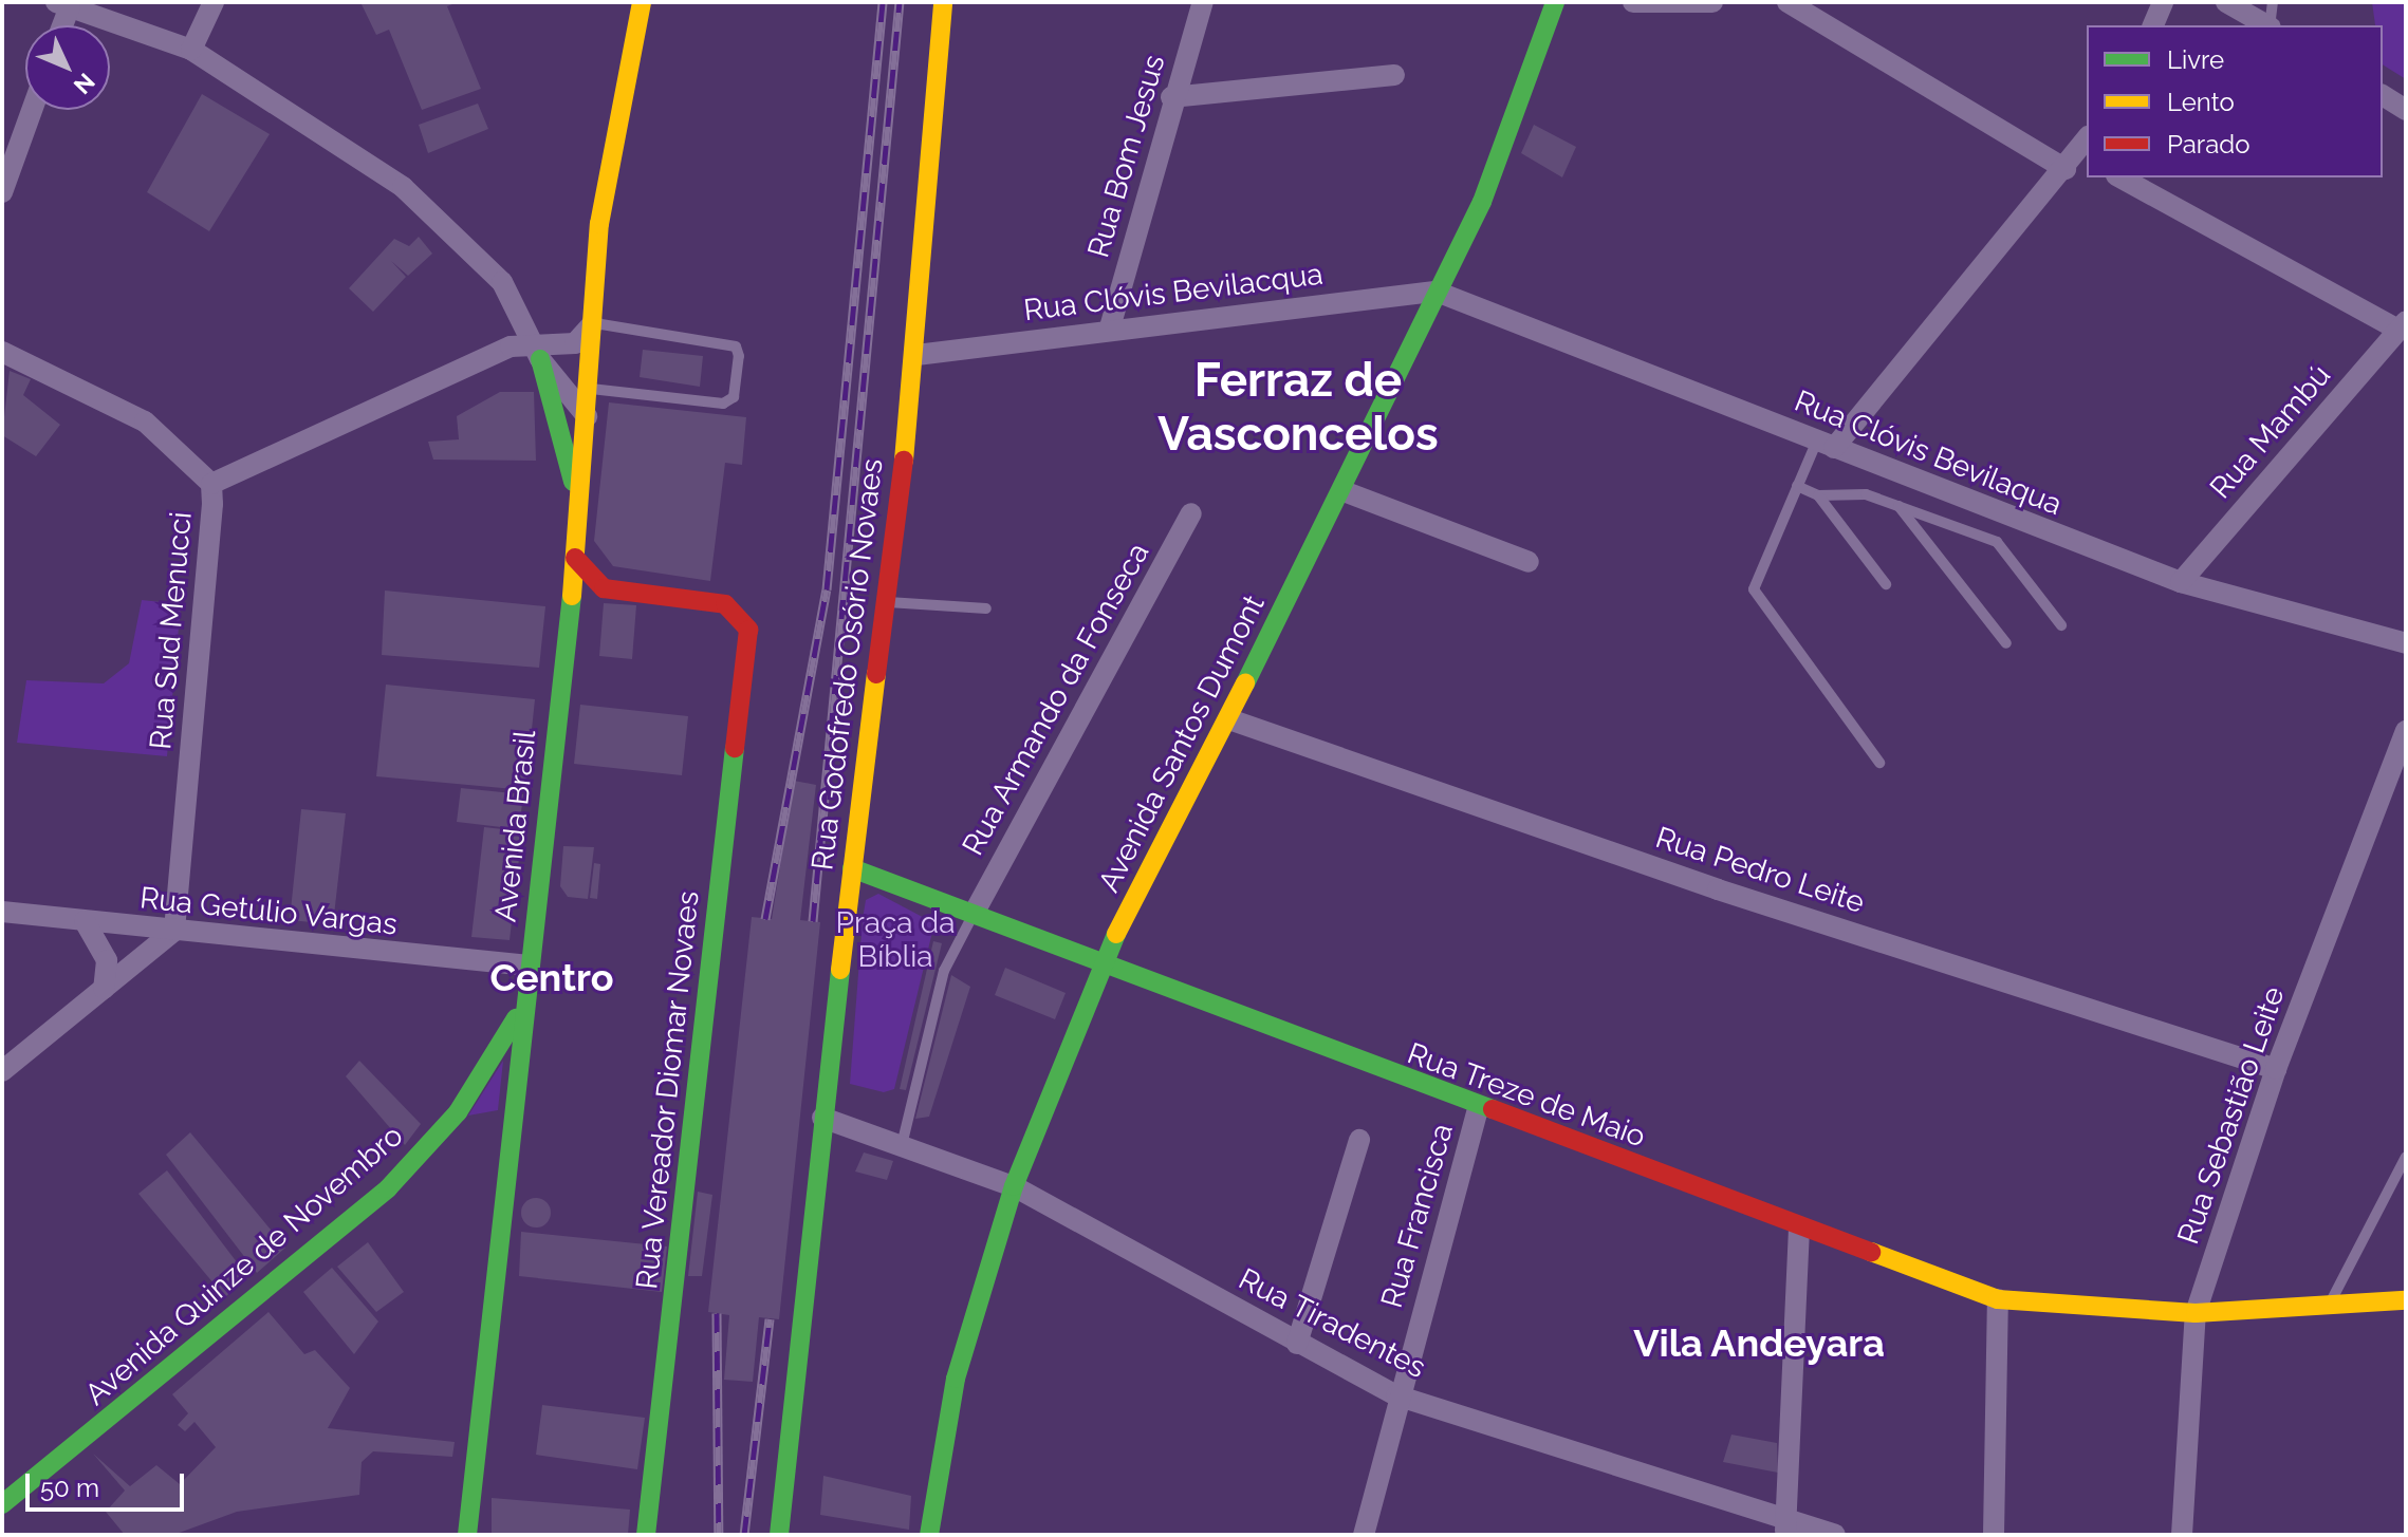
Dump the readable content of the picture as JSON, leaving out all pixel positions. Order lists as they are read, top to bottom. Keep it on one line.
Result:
{"streets":{"main road":["Rua Godofredo Osório Novaes","Avenida Santos Dumont","Avenida Brasil","Rua Vereador Diomar Novaes","Rua Treze de Maio","Avenida Quinze de Novembro"],"street":["Rua Bom Jesus","Rua Clóvis Bevilacqua","Rua Mambú","Rua Clóvis Bevilaqua","Rua Sud Menucci","Rua Armando da Fonseca","Rua Pedro Leite","Rua Getúlio Vargas","Rua Sebastião Leite","Rua Francisca","Rua Tiradentes"]},"crossings":[["Rua Bom Jesus","Rua Clóvis Bevilacqua"],["Rua Clóvis Bevilacqua","Rua Clóvis Bevilaqua"],["Rua Clóvis Bevilacqua","Rua Godofredo Osório Novaes"],["Rua Clóvis Bevilacqua","Avenida Santos Dumont"],["Rua Mambú","Rua Clóvis Bevilaqua"],["Rua Clóvis Bevilaqua","Avenida Santos Dumont"],["Rua Sud Menucci","Rua Getúlio Vargas"],["Rua Godofredo Osório Novaes","Rua Treze de Maio"],["Rua Godofredo Osório Novaes","Rua Tiradentes"],["Rua Armando da Fonseca","Rua Treze de Maio"],["Avenida Santos Dumont","Rua Pedro Leite"],["Avenida Santos Dumont","Rua Treze de Maio"],["Avenida Santos Dumont","Rua Tiradentes"],["Avenida Brasil","Rua Getúlio Vargas"],["Avenida Brasil","Avenida Quinze de Novembro"],["Rua Pedro Leite","Rua Sebastião Leite"],["Rua Treze de Maio","Rua Sebastião Leite"],["Rua Treze de Maio","Rua Francisca"],["Rua Francisca","Rua Tiradentes"]],"districts":["Ferraz de Vasconcelos","Centro","Vila Andeyara"],"parks":["Praça da Bíblia"],"legend":["Livre","Lento","Parado"],"scale_bar":"50 m","north":"bottom right"}
